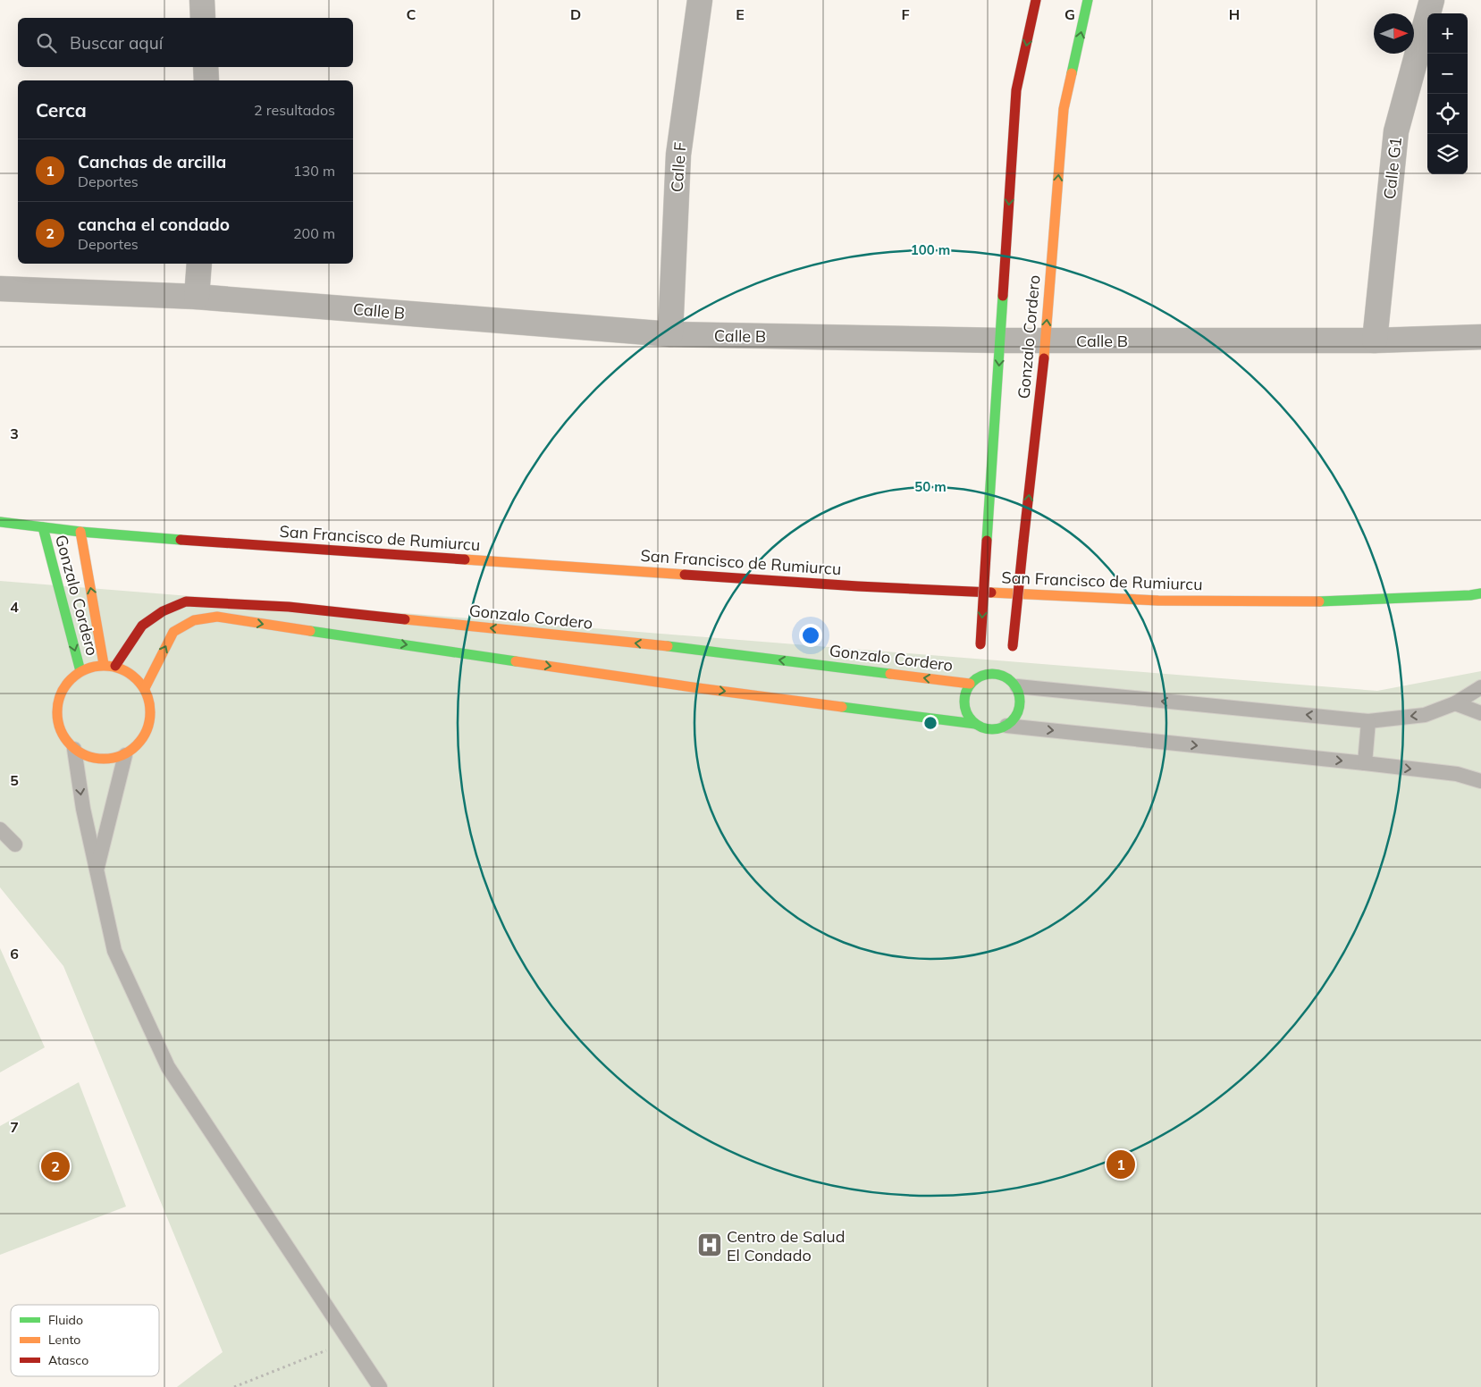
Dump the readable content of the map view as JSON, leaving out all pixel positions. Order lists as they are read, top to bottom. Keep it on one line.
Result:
{"streets":{"street":["Calle F","Calle G1","Calle B","Gonzalo Cordero","San Francisco de Rumiurcu"]},"crossings":[["Calle F","Calle B"],["Calle G1","Calle B"],["Calle B","Gonzalo Cordero"],["Gonzalo Cordero","San Francisco de Rumiurcu"]],"places":{"hospital":["Centro de Salud El Condado"]},"legend":["Fluido","Lento","Atasco"],"north":"right","page":{"map_buttons":["+","−"],"search":"Buscar aquí","heading":["Cerca","2 resultados"],"list":[{"mark":"1","name":"Canchas de arcilla","note":"Deportes","value":"130 m"},{"mark":"2","name":"cancha el condado","note":"Deportes","value":"200 m"}],"pins":["1","2"]},"grid":{"columns":["C","D","E","F","G","H"],"rows":["3","4","5","6","7"]},"rings":["100 m","50 m"]}
